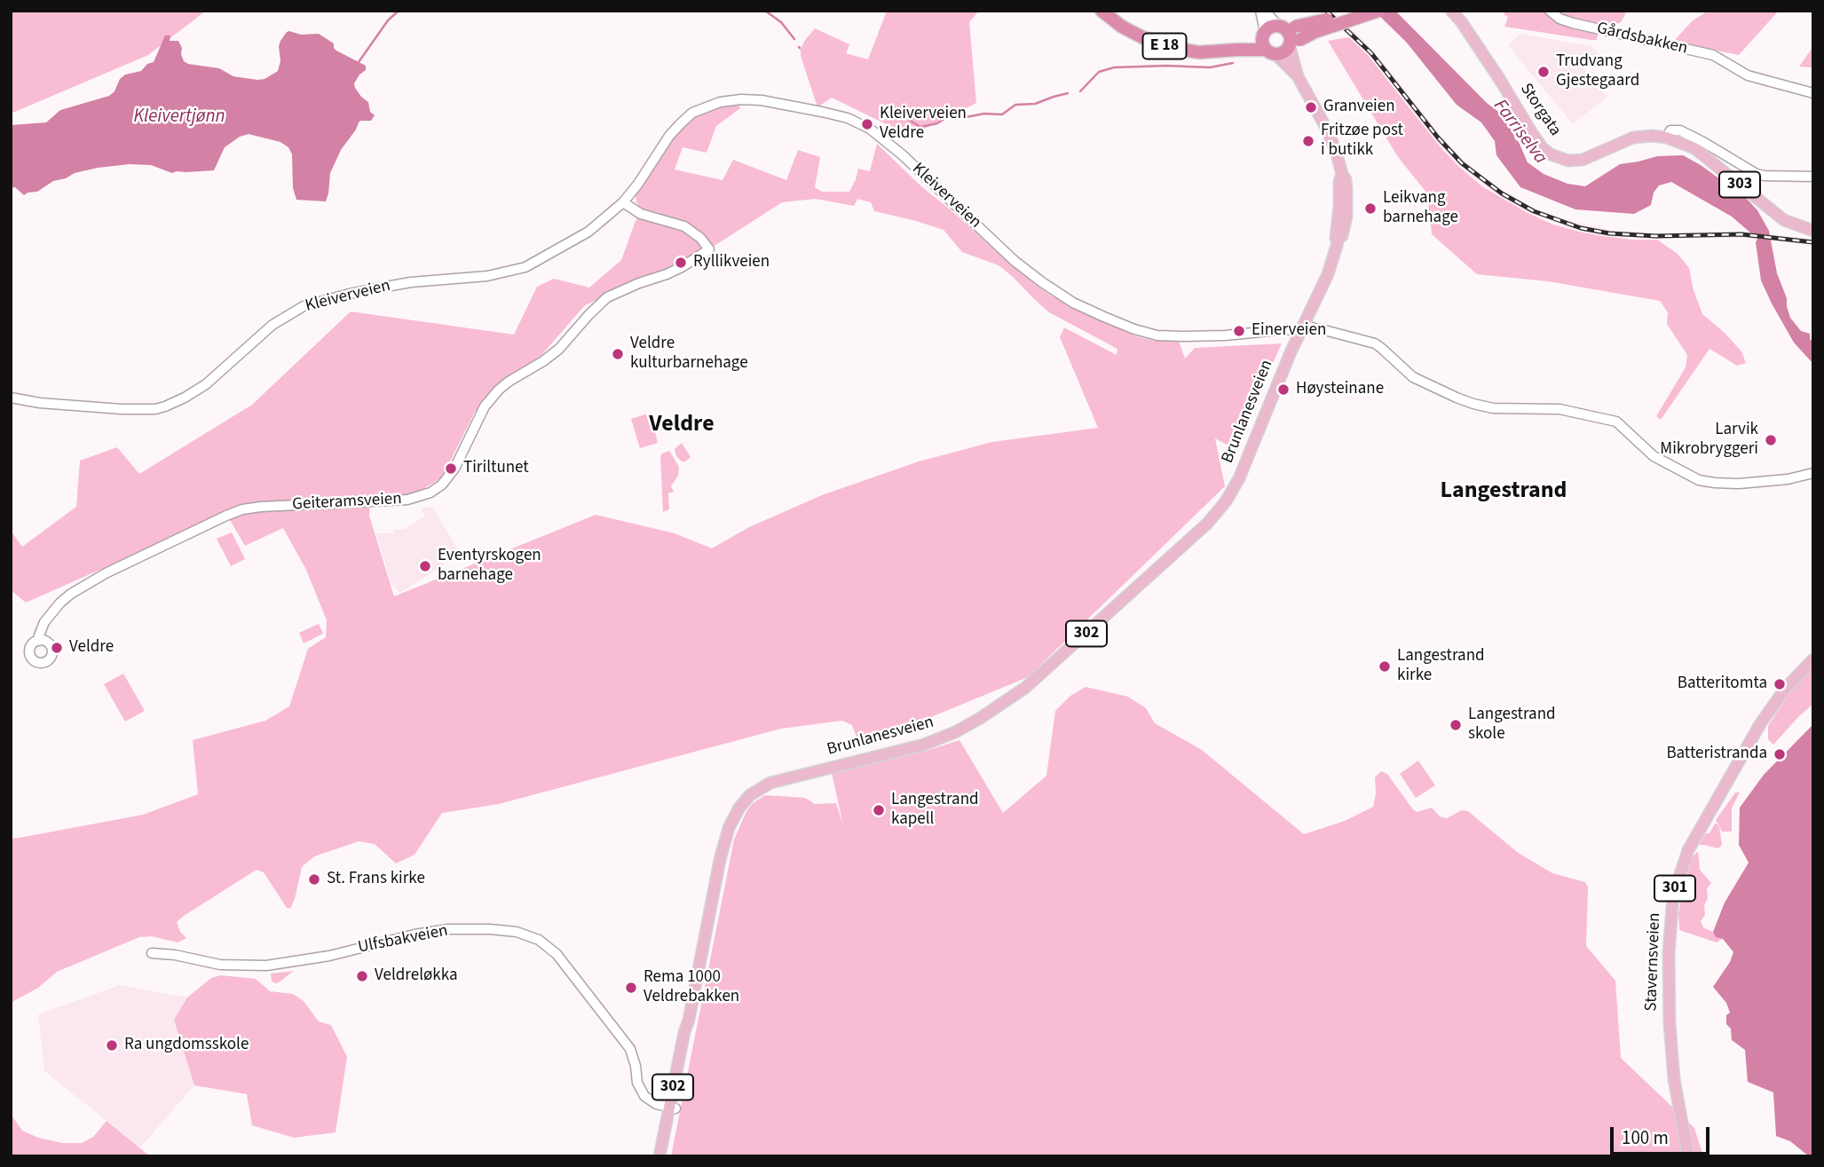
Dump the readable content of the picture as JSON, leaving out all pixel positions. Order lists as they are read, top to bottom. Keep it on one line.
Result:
{"streets":{"highway":["E 18"],"main road":["Storgata","303","Brunlanesveien","302","301","Stavernsveien"],"street":["Gårdsbakken","Kleiverveien","Geiteramsveien","Ulfsbakveien"]},"crossings":[["E 18","Brunlanesveien"],["Kleiverveien","Brunlanesveien"],["Kleiverveien","Geiteramsveien"],["Brunlanesveien","Ulfsbakveien"]],"districts":["Veldre","Langestrand"],"water":["Kleivertjønn","Farriselva"],"places":["Trudvang Gjestegaard","Granveien","Kleiverveien Veldre","Fritzøe post i butikk","Leikvang barnehage","Ryllikveien","Einerveien","Veldre kulturbarnehage","Høysteinane","Larvik Mikrobryggeri","Tiriltunet","Eventyrskogen barnehage","Veldre","Langestrand kirke","Batteritomta","Langestrand skole","Batteristranda","Langestrand kapell","St. Frans kirke","Veldreløkka","Rema 1000 Veldrebakken","Ra ungdomsskole"],"scale_bar":"100 m"}
